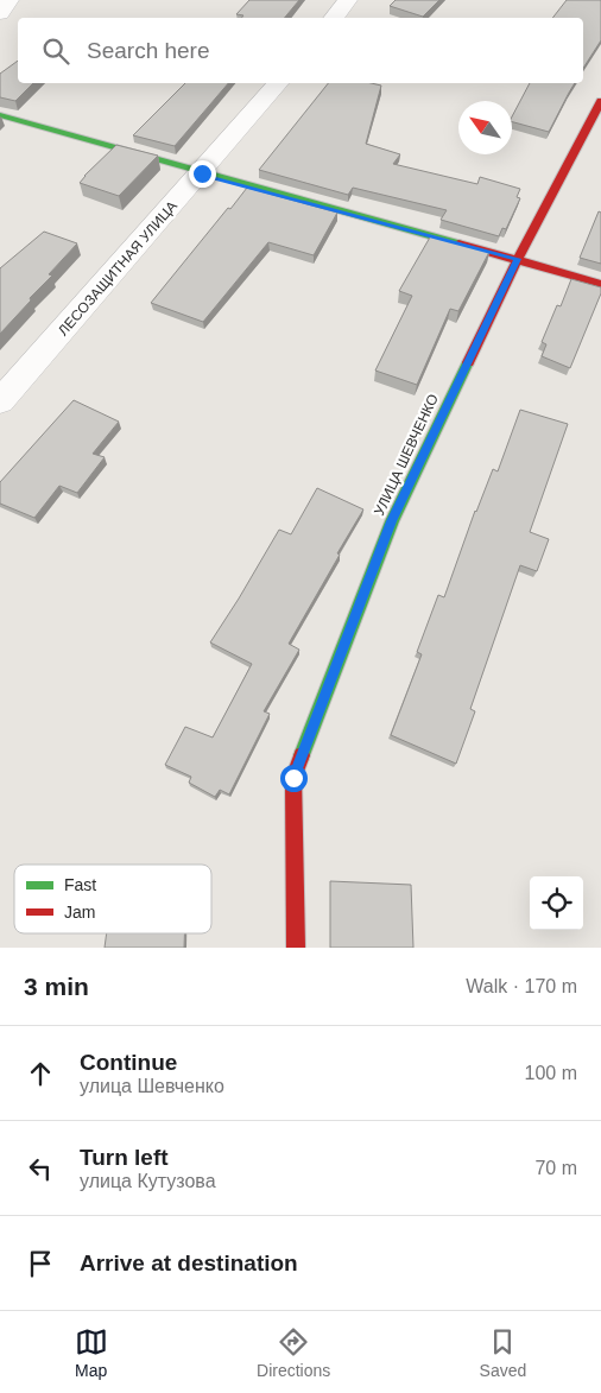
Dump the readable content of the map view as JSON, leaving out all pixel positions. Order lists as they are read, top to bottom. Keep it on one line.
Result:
{"streets":{"street":["ЛЕСОЗАЩИТНАЯ УЛИЦА","УЛИЦА ШЕВЧЕНКО"]},"legend":["Fast","Jam"],"north":"top left","page":{"search":"Search here","heading":["3 min","Walk · 170 m"],"list":[["Continue","улица Шевченко","100 m"],["Turn left","улица Кутузова","70 m"],"Arrive at destination"],"nav":["Map","Directions","Saved"]}}
